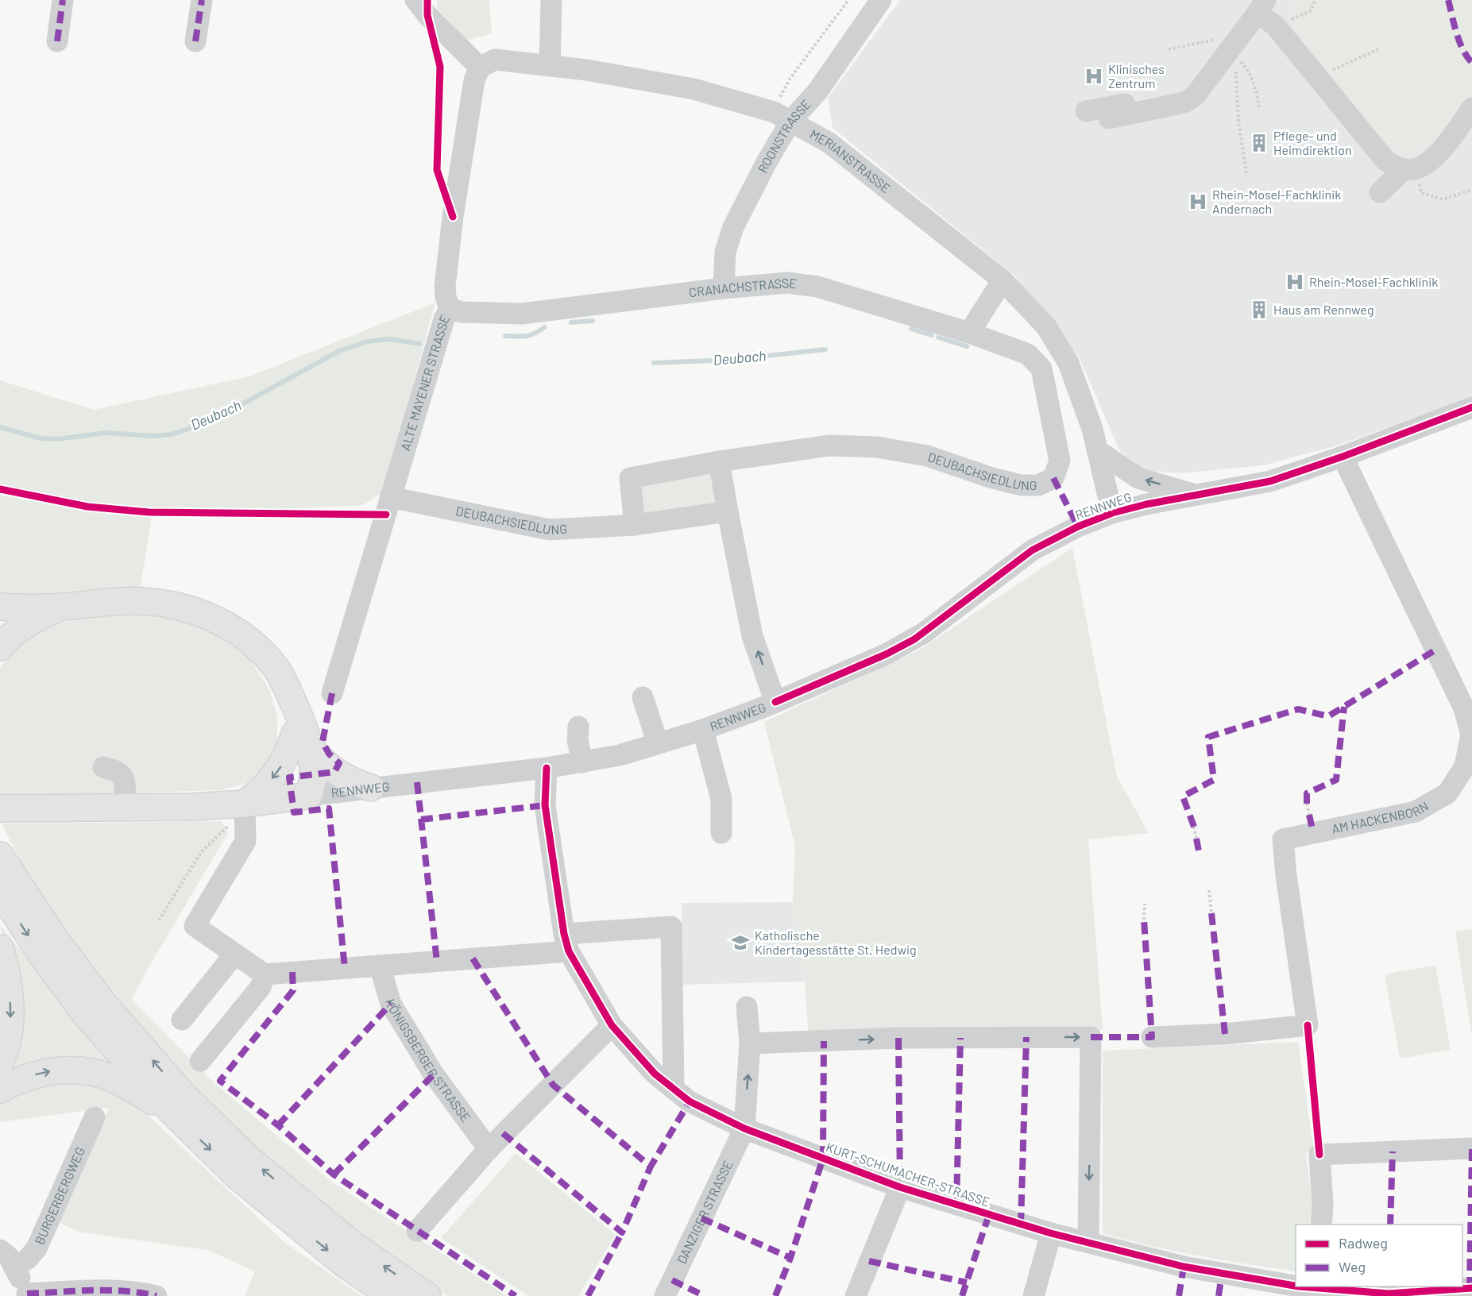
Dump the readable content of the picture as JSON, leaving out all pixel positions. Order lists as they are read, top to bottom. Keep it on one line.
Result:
{"streets":{"main road":["RENNWEG"],"street":["ROONSTRASSE","MERIANSTRASSE","CRANACHSTRASSE","ALTE MAYENER STRASSE","DEUBACHSIEDLUNG","AM HACKENBORN","KÖNIGSBERGER STRASSE","KURT-SCHUMACHER-STRASSE","BURGERBERGWEG","DANZIGER STRASSE"]},"crossings":[["ROONSTRASSE","MERIANSTRASSE"],["ROONSTRASSE","CRANACHSTRASSE"],["MERIANSTRASSE","ALTE MAYENER STRASSE"],["MERIANSTRASSE","RENNWEG"],["CRANACHSTRASSE","ALTE MAYENER STRASSE"],["CRANACHSTRASSE","DEUBACHSIEDLUNG"],["ALTE MAYENER STRASSE","DEUBACHSIEDLUNG"],["RENNWEG","AM HACKENBORN"],["RENNWEG","KURT-SCHUMACHER-STRASSE"],["KURT-SCHUMACHER-STRASSE","DANZIGER STRASSE"]],"water":["Deubach"],"places":{"hospital":["Klinisches Zentrum","Rhein-Mosel-Fachklinik Andernach","Rhein-Mosel-Fachklinik"],"building":["Pflege- und Heimdirektion","Haus am Rennweg"],"school or university":["Katholische Kindertagesstätte St. Hedwig"]},"legend":["Radweg","Weg"]}
